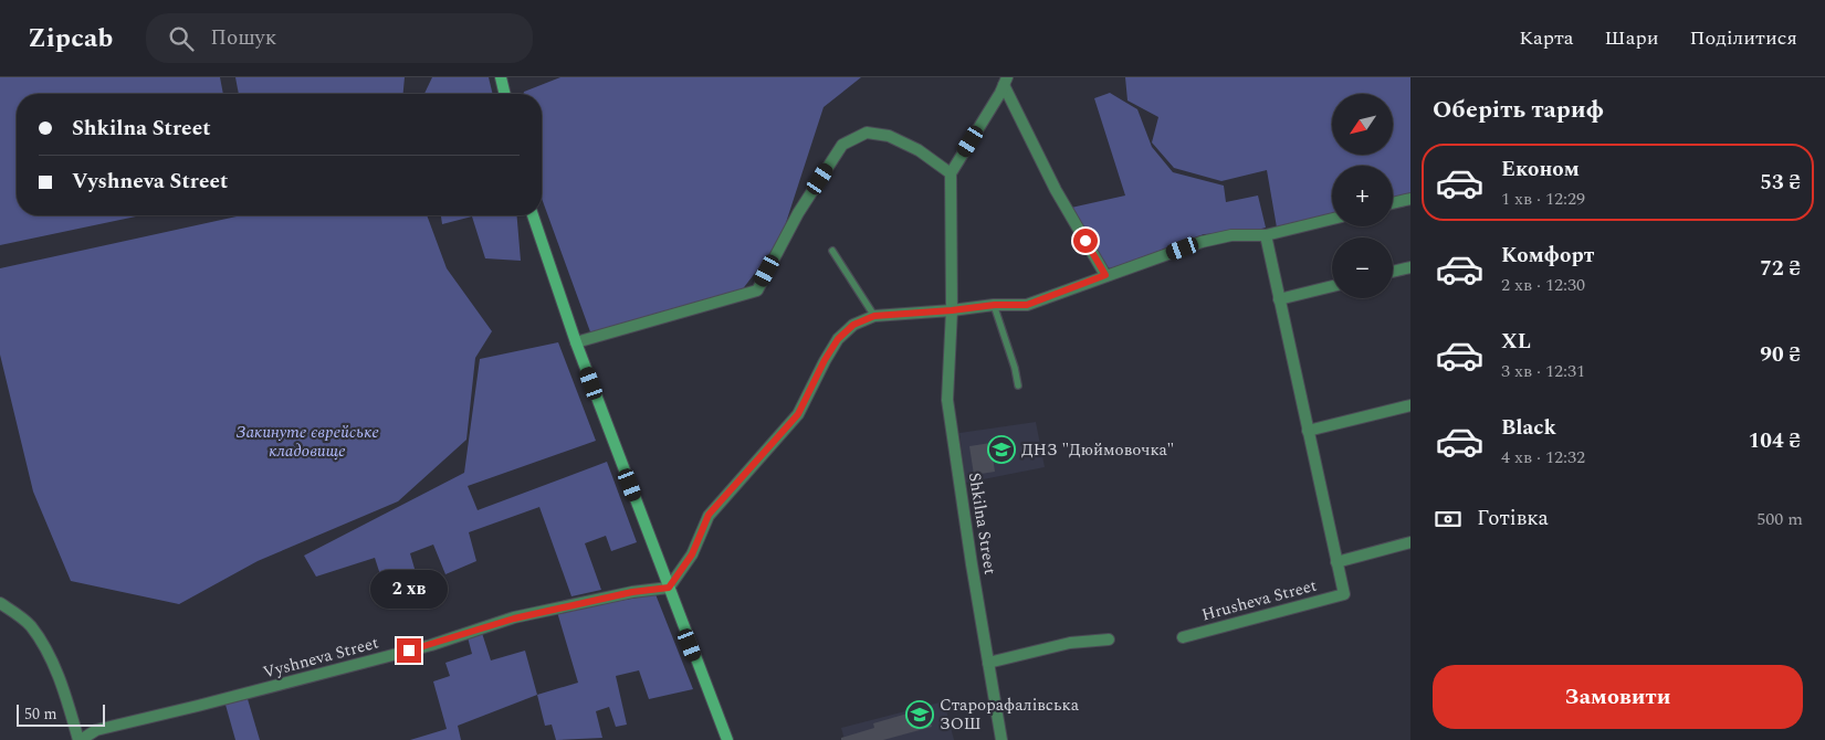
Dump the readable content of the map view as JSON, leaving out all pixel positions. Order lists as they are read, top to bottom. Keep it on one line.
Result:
{"streets":{"street":["Shkilna Street","Hrusheva Street","Vyshneva Street"]},"parks":["Закинуте єврейське кладовище"],"places":{"school or university":["ДНЗ \"Дюймовочка\"","Старорафалівська ЗОШ"]},"scale_bar":"50 m","north":"bottom left","page":{"header":"Zipcab","search":"Пошук","nav":["Карта","Шари","Поділитися"],"heading":"Оберіть тариф","map_buttons":["+","−"],"banner":["Shkilna Street","Vyshneva Street"],"list":[{"name":"Економ","note":"1 хв · 12:29","value":"53 ₴"},{"name":"Комфорт","note":"2 хв · 12:30","value":"72 ₴"},{"name":"XL","note":"3 хв · 12:31","value":"90 ₴"},{"name":"Black","note":"4 хв · 12:32","value":"104 ₴"}],"pay":["Готівка","500 m"],"bubble":"2 хв","buttons":"Замовити","scale":"50 m"}}
